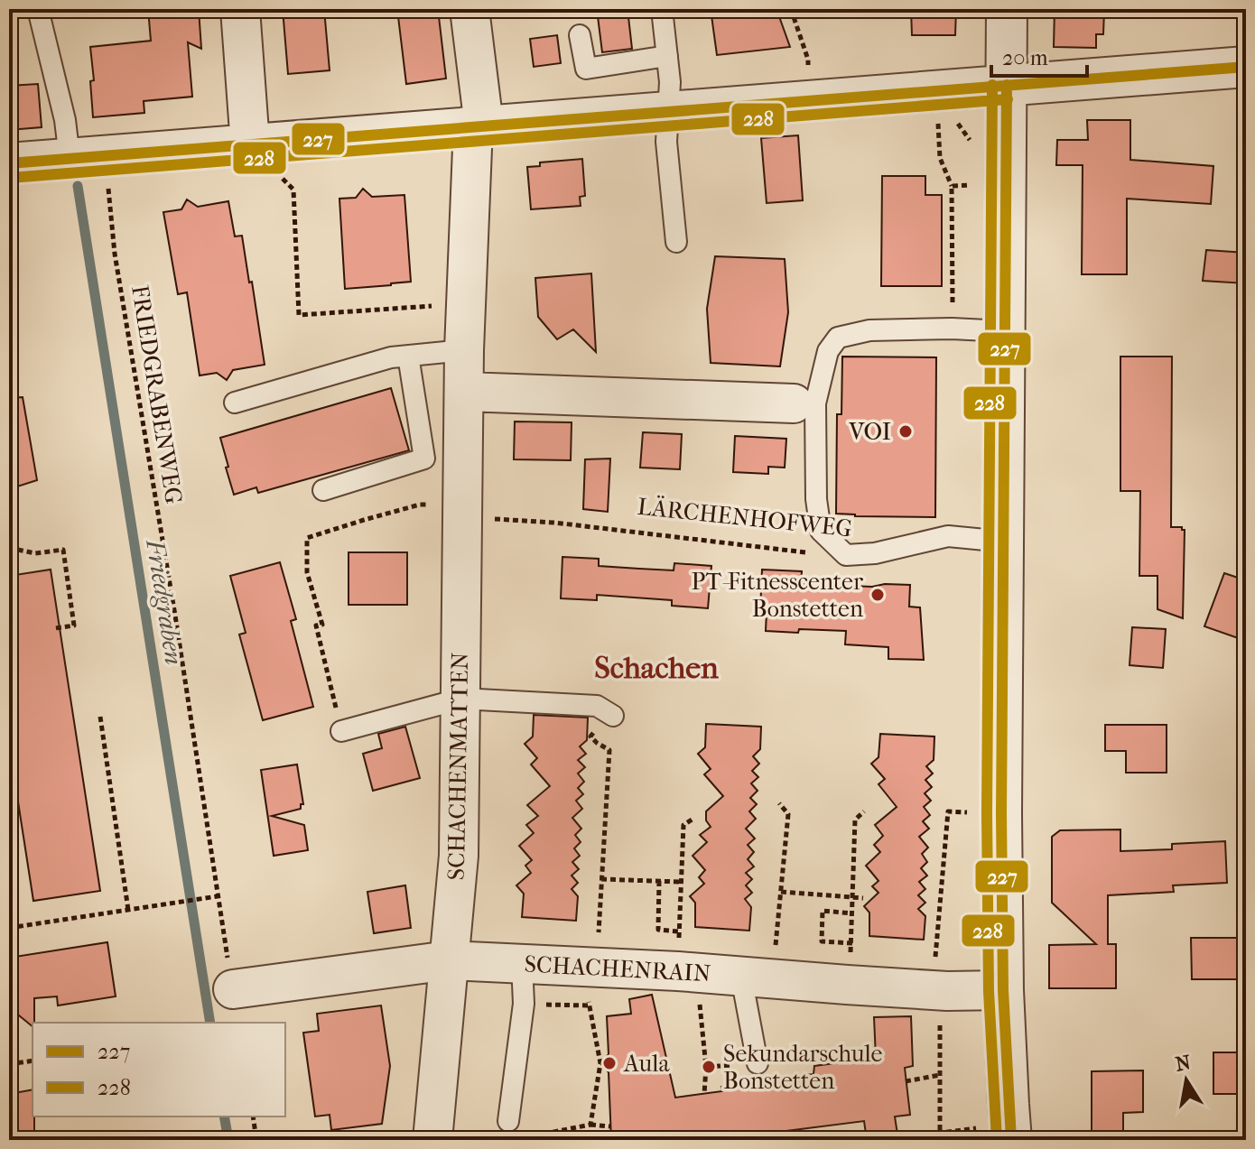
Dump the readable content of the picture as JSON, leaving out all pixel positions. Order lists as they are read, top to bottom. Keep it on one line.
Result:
{"streets":{"street":["SCHACHENMATTEN","SCHACHENRAIN"],"lane":["LÄRCHENHOFWEG"],"path":["FRIEDGRABENWEG"]},"crossings":[["FRIEDGRABENWEG","SCHACHENRAIN"],["SCHACHENMATTEN","SCHACHENRAIN"]],"districts":["Schachen"],"water":["Friedgraben"],"places":["VOI","PT-Fitnesscenter Bonstetten","Aula","Sekundarschule Bonstetten"],"lines":["transit line 227","transit line 228"],"legend":["227","228"],"scale_bar":"20 m","north":"top"}
